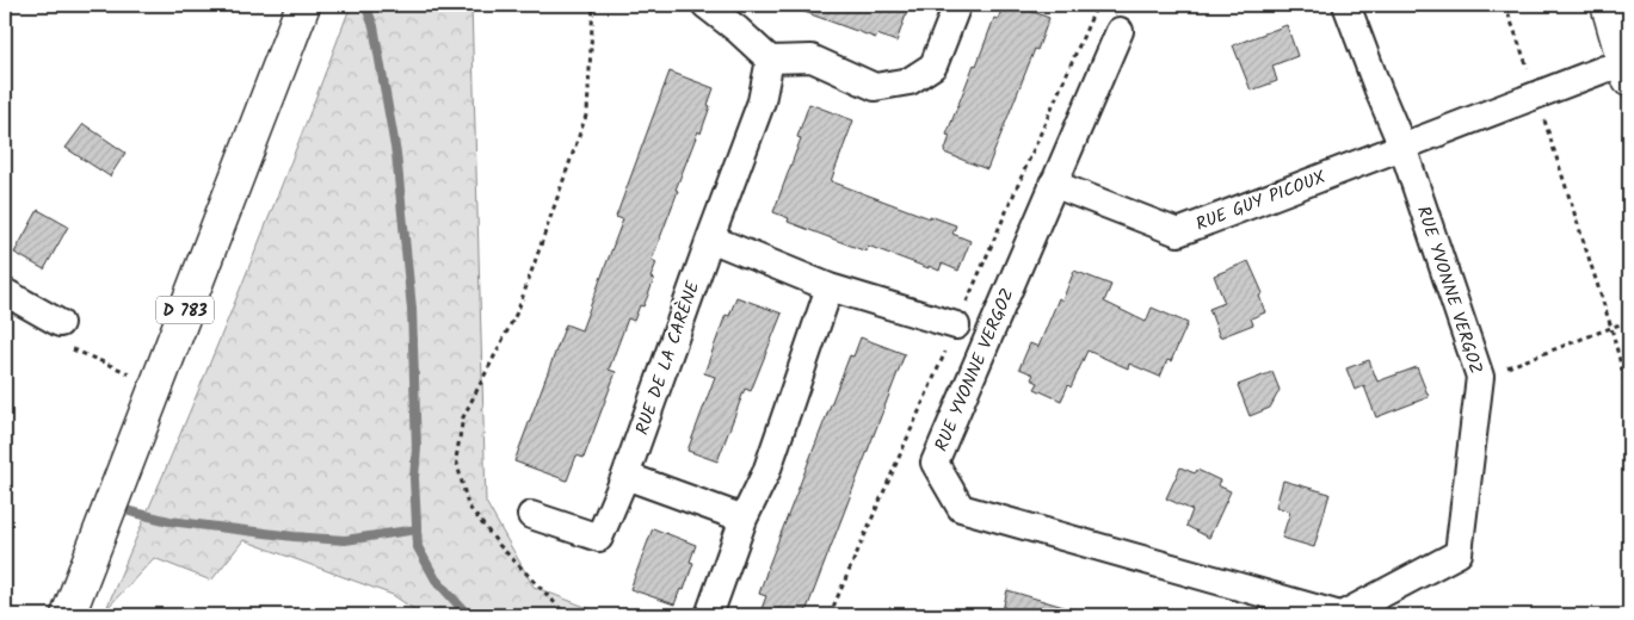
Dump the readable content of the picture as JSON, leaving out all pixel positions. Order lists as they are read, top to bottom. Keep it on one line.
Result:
{"streets":{"main road":["D 783"],"street":["RUE GUY PICOUX","RUE YVONNE VERGOZ","RUE DE LA CARÈNE"]},"crossings":[["RUE GUY PICOUX","RUE YVONNE VERGOZ"]]}
